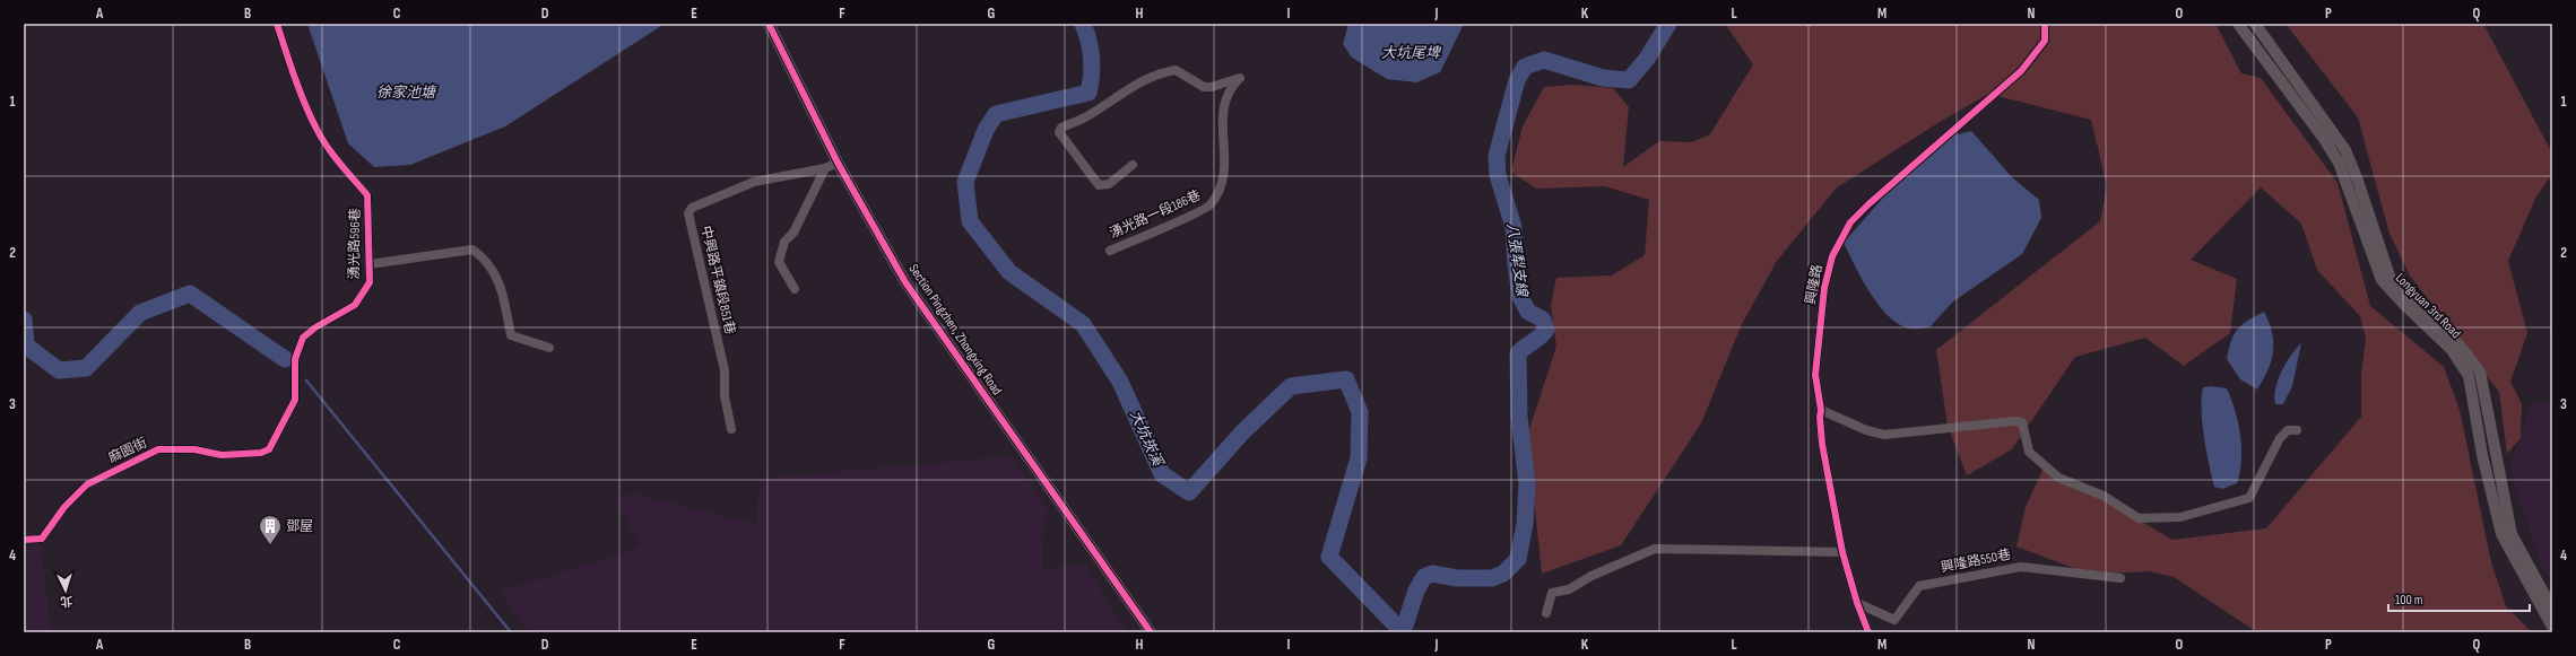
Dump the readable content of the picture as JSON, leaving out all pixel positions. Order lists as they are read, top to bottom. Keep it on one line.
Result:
{"streets":{"street":["湧光路一段186巷","湧光路596巷","中興路平鎮段851巷","興隆路","Longyuan 3rd Road","Section Pingzhen, Zhongxing Road","麻園街","興隆路550巷"]},"crossings":[["湧光路596巷","麻園街"],["中興路平鎮段851巷","Section Pingzhen, Zhongxing Road"],["興隆路","興隆路550巷"]],"water":["大坑尾埤","徐家池塘","八張犁支線","大坑崁溪"],"places":{"building":["鄧屋"]},"scale_bar":"100 m","north":"bottom","grid":{"columns":["A","B","C","D","E","F","G","H","I","J","K","L","M","N","O","P","Q"],"rows":["1","2","3","4"]}}
